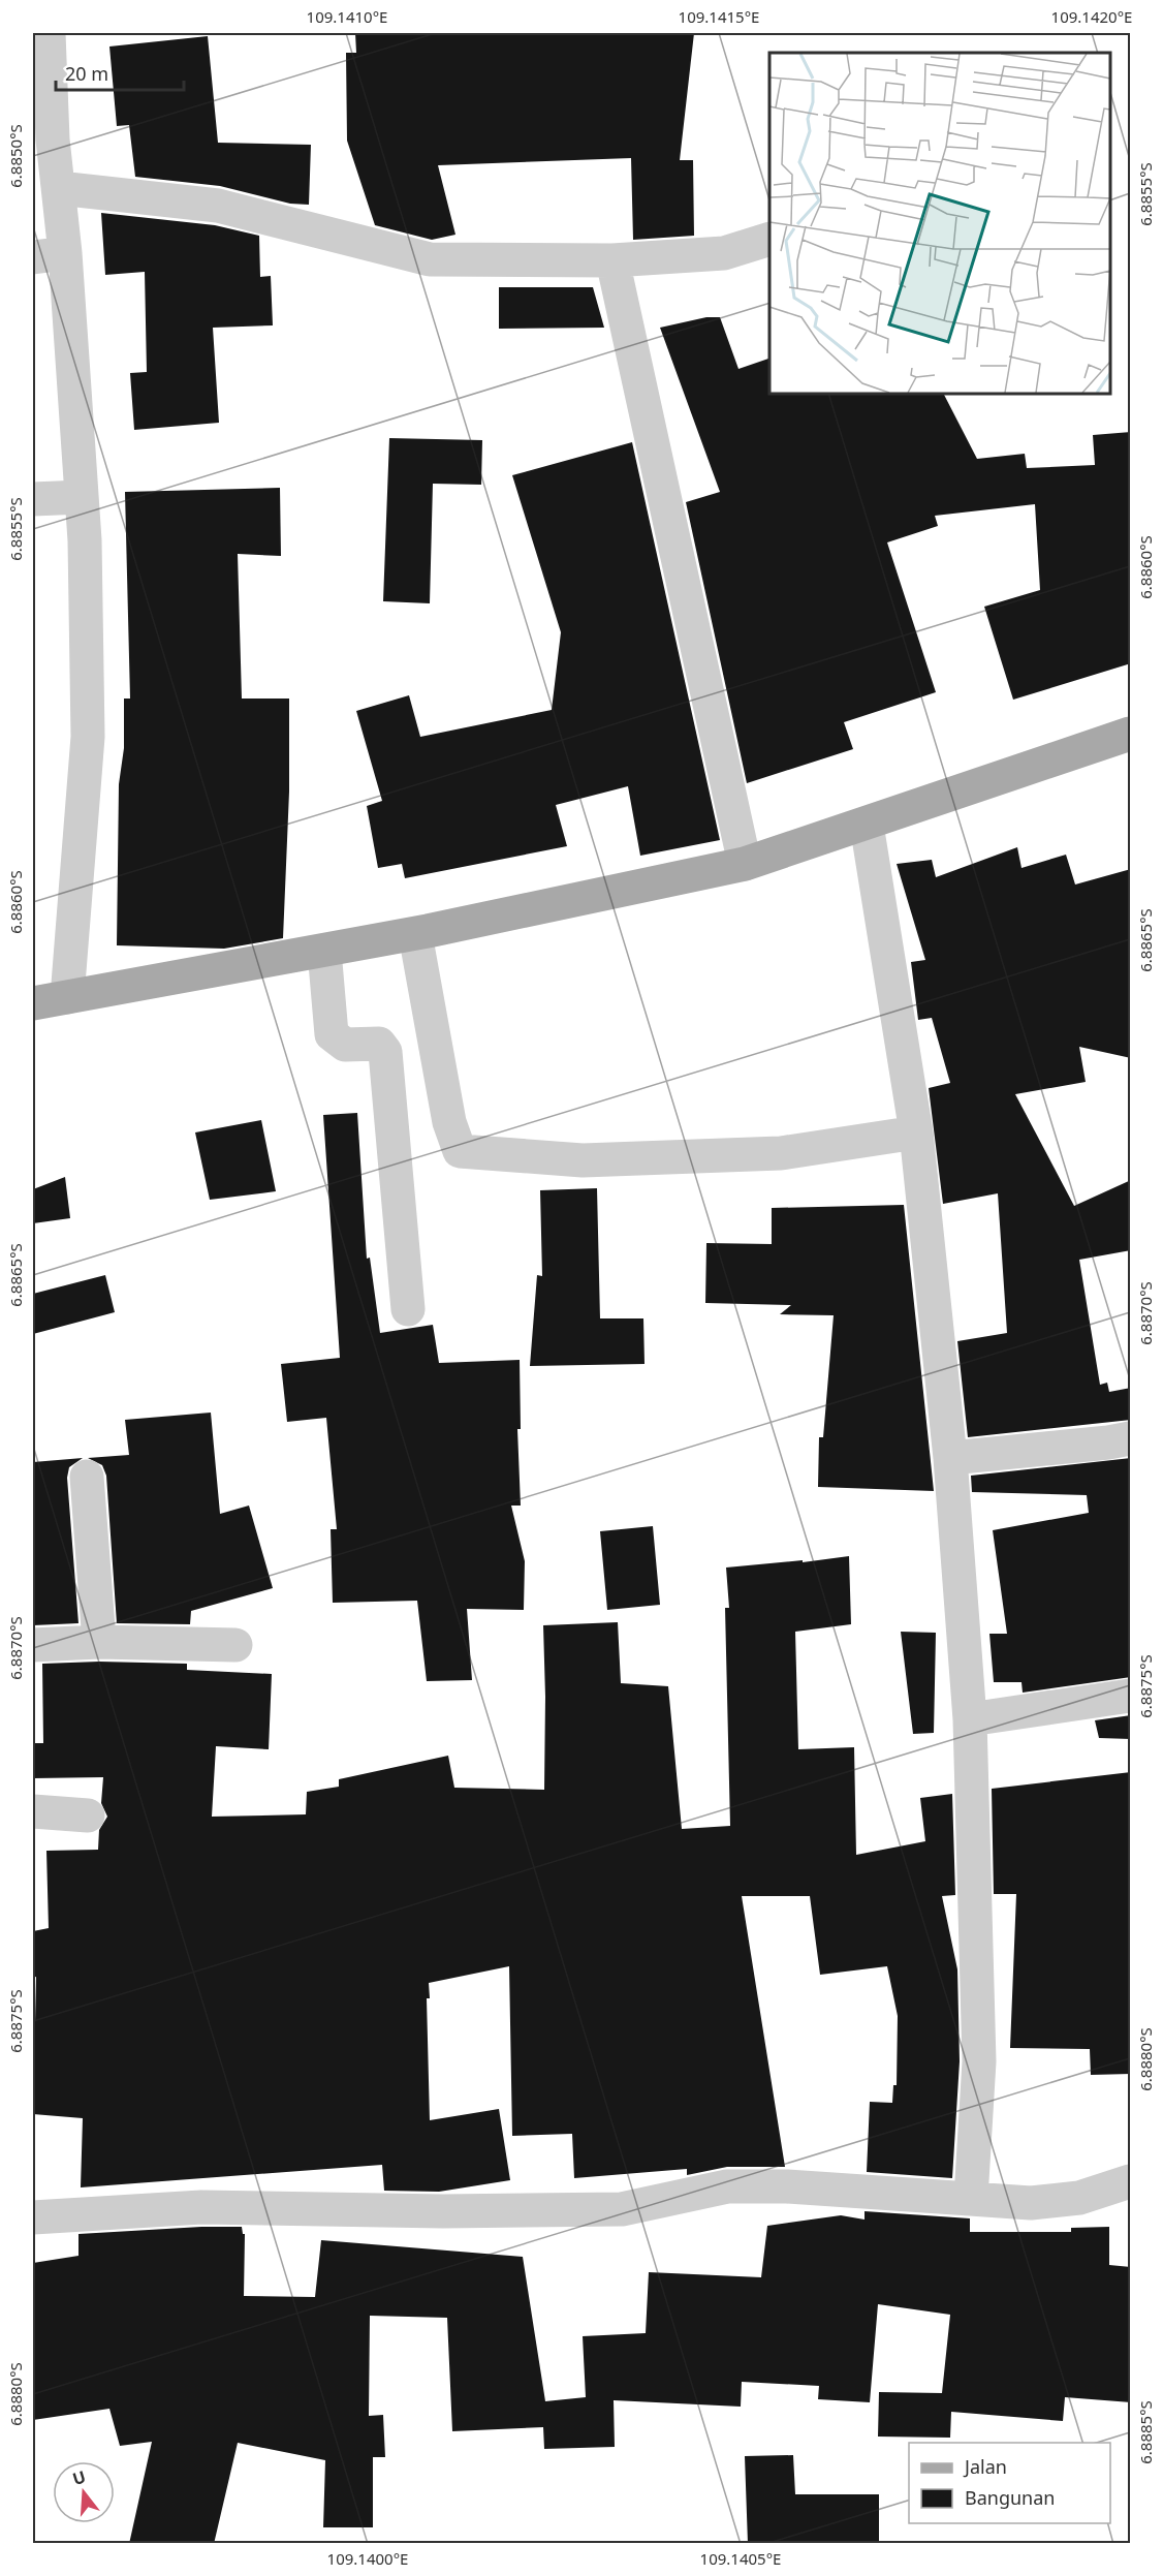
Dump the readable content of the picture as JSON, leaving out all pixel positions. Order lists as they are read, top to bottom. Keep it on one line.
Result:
{"legend":["Jalan","Bangunan"],"scale_bar":"20 m","north":"top","coordinates":["109.1410°E","109.1415°E","109.1420°E","6.8850°S","6.8855°S","6.8860°S","6.8865°S","6.8870°S","6.8875°S","6.8880°S","6.8885°S","109.1400°E","109.1405°E"]}
